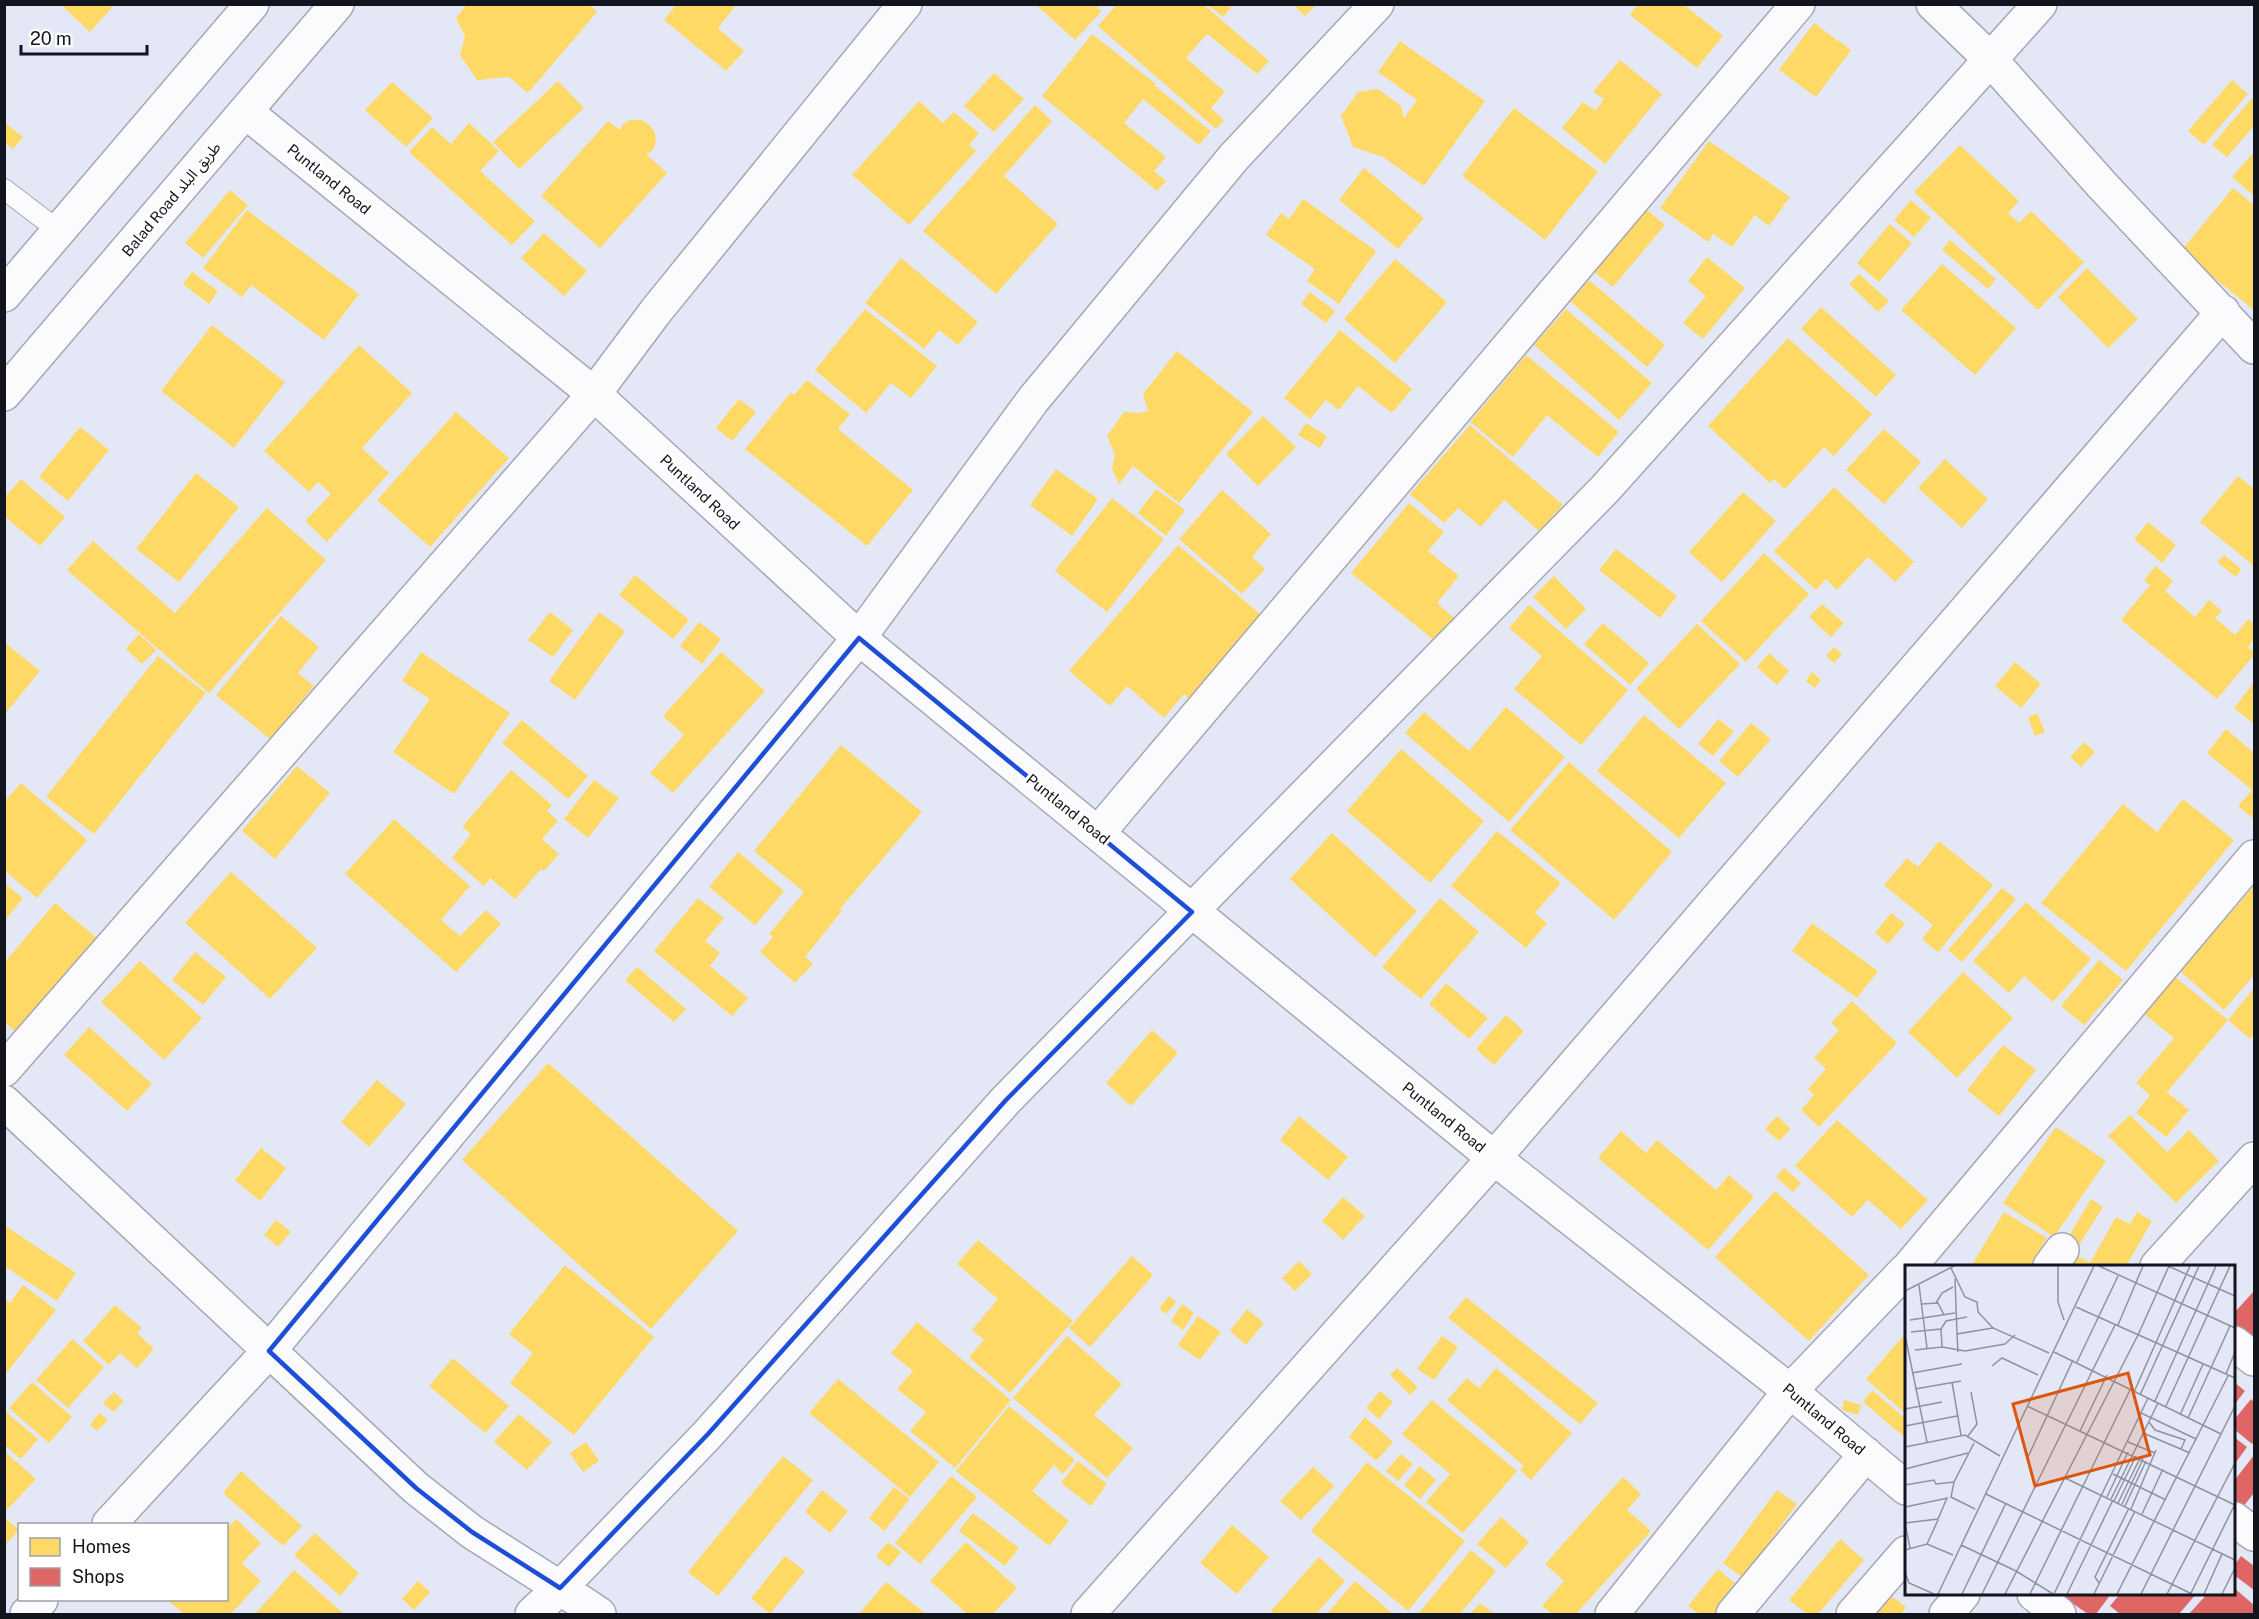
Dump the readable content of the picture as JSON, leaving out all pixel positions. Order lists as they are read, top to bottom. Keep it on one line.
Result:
{"streets":{"main road":["Puntland Road","Balad Road طريق البلد"]},"crossings":[["Puntland Road","Balad Road طريق البلد"]],"legend":["Homes","Shops"],"scale_bar":"20 m"}
